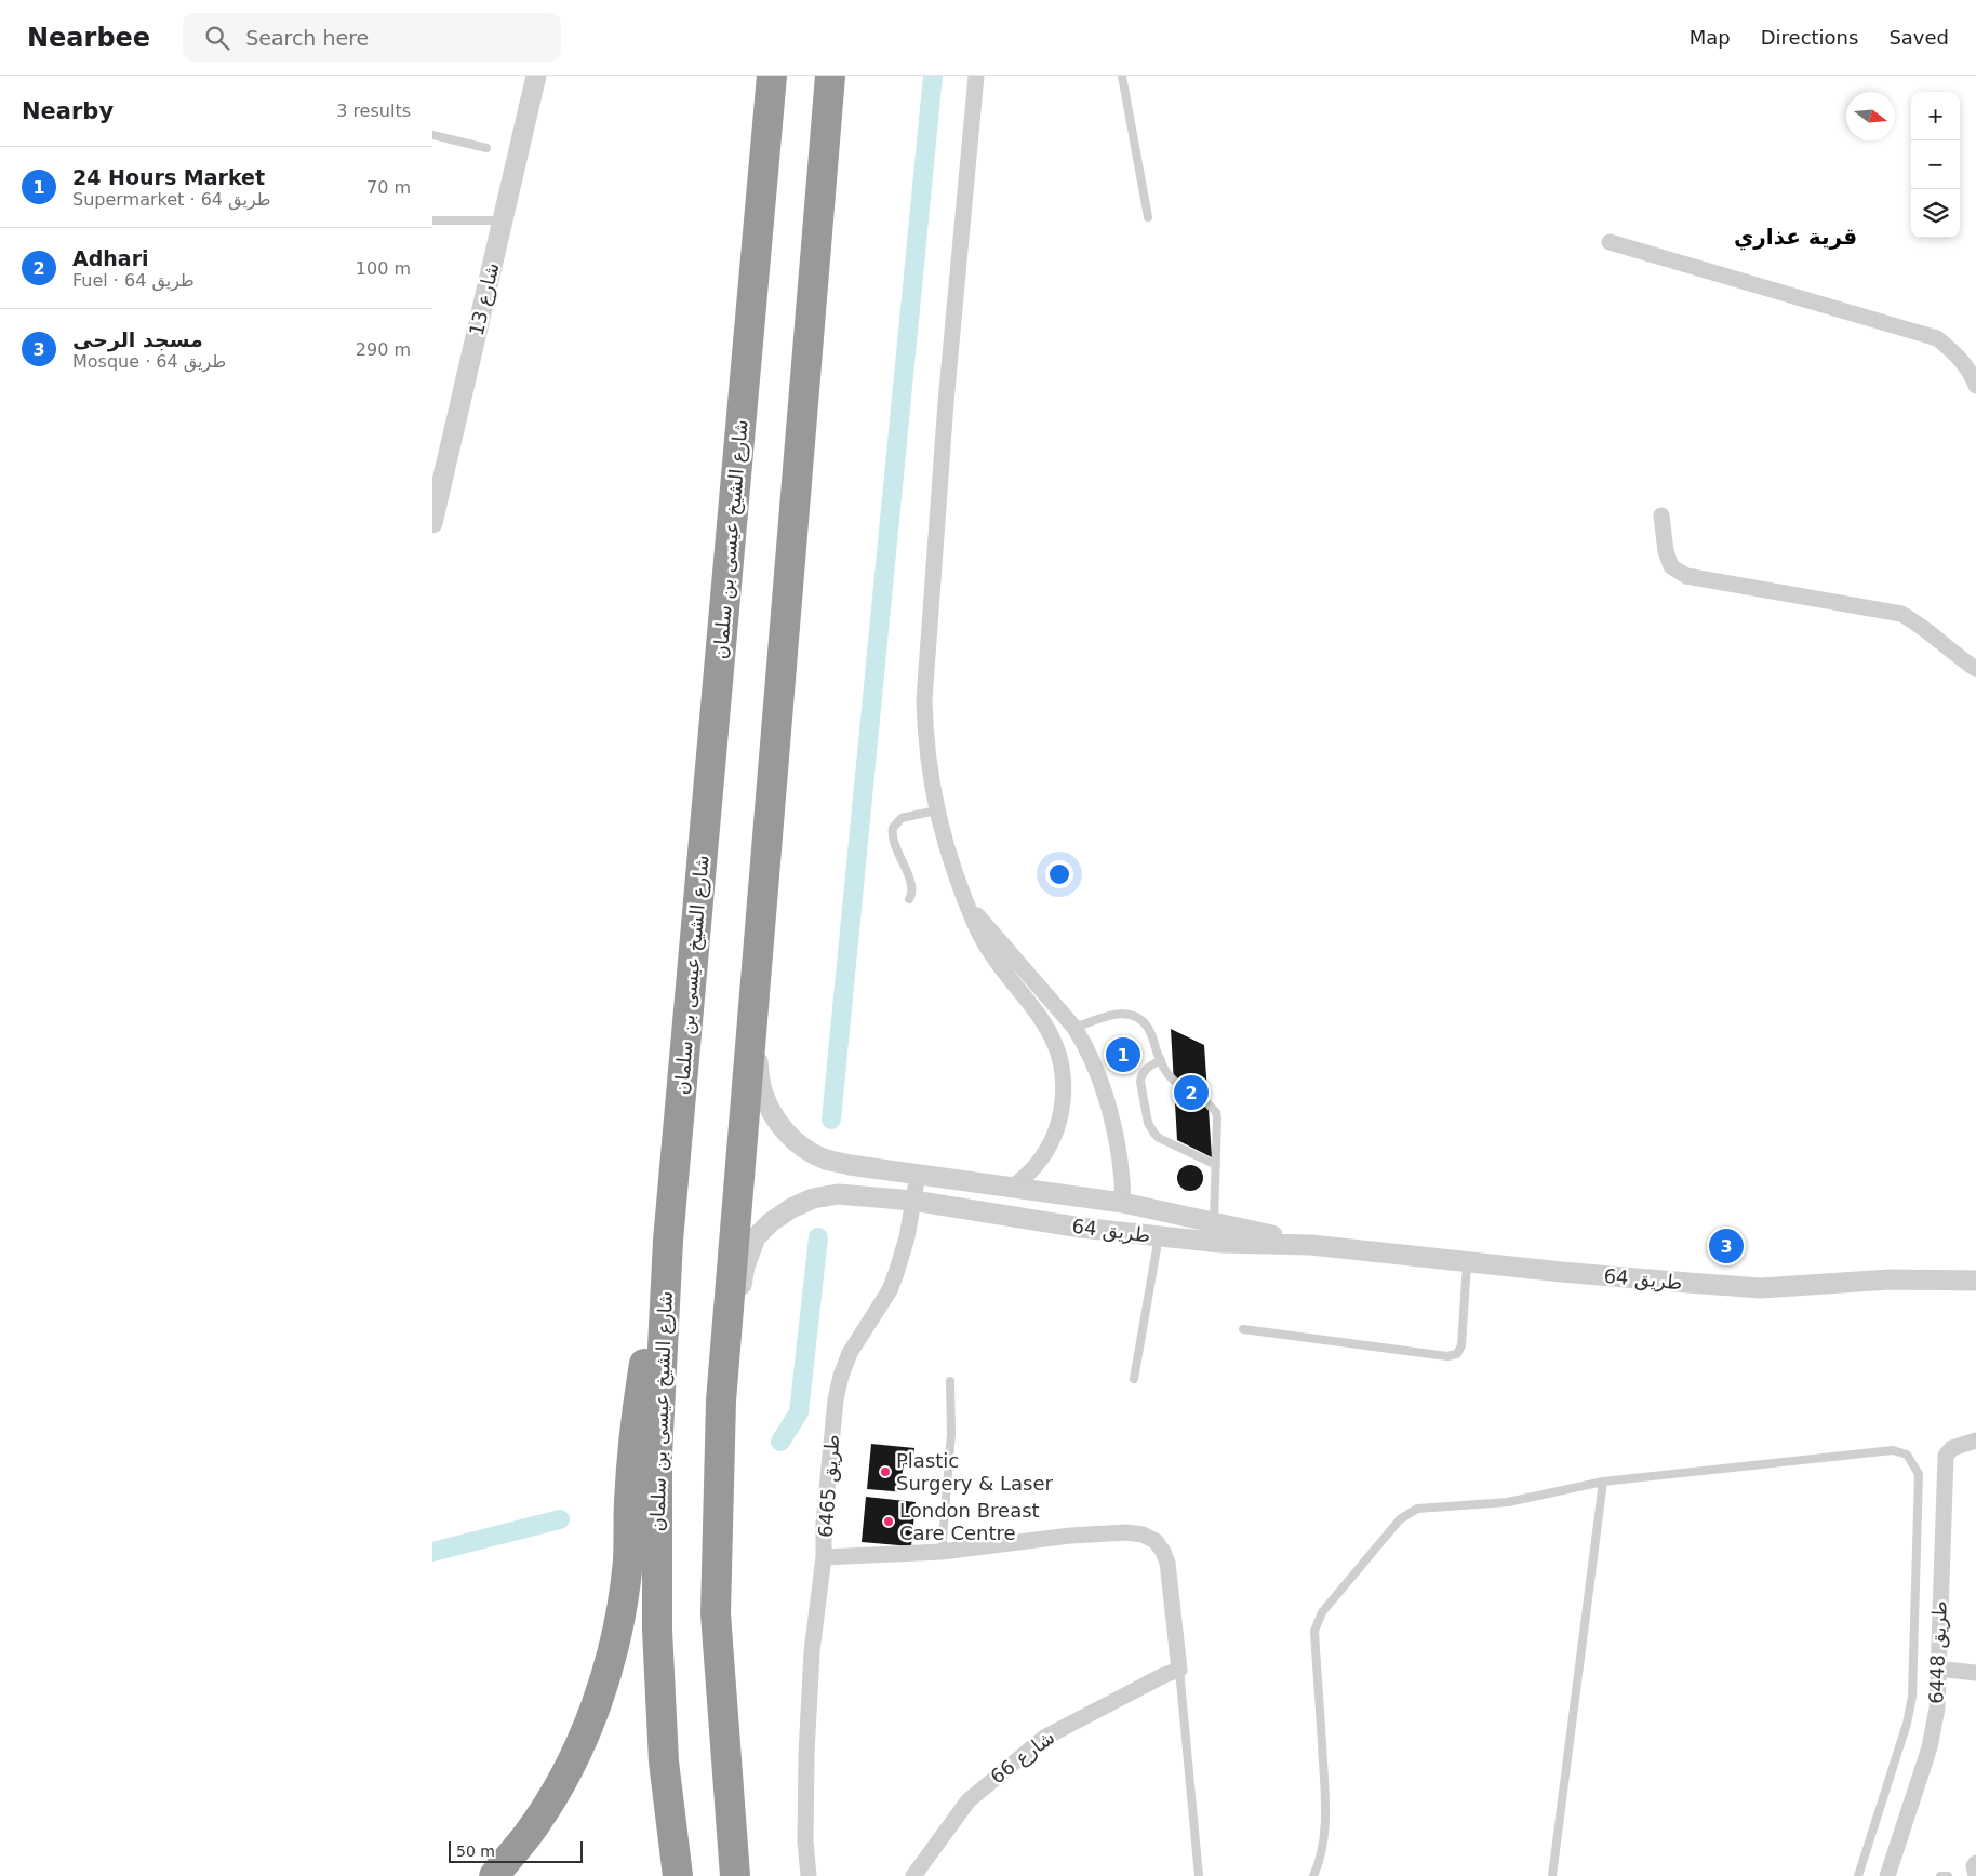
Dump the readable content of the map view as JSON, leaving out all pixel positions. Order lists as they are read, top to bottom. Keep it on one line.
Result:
{"streets":{"highway":["شارع الشيخ عيسى بن سلمان"],"street":["شارع 13","طريق 64","طريق 6465","طريق 6448","شارع 66"]},"crossings":[["طريق 64","طريق 6465"],["طريق 6465","شارع 66"]],"districts":["قرية عذاري"],"places":["Plastic Surgery & Laser","London Breast Care Centre"],"scale_bar":"50 m","north":"right","page":{"header":"Nearbee","search":"Search here","nav":["Map","Directions","Saved"],"heading":["Nearby","3 results"],"map_buttons":["+","−"],"list":[{"mark":"1","name":"24 Hours Market","note":"Supermarket · طريق 64","value":"70 m"},{"mark":"2","name":"Adhari","note":"Fuel · طريق 64","value":"100 m"},{"mark":"3","name":"مسجد الرحى","note":"Mosque · طريق 64","value":"290 m"}],"pins":["1","2","3"],"scale":"50 m"}}
